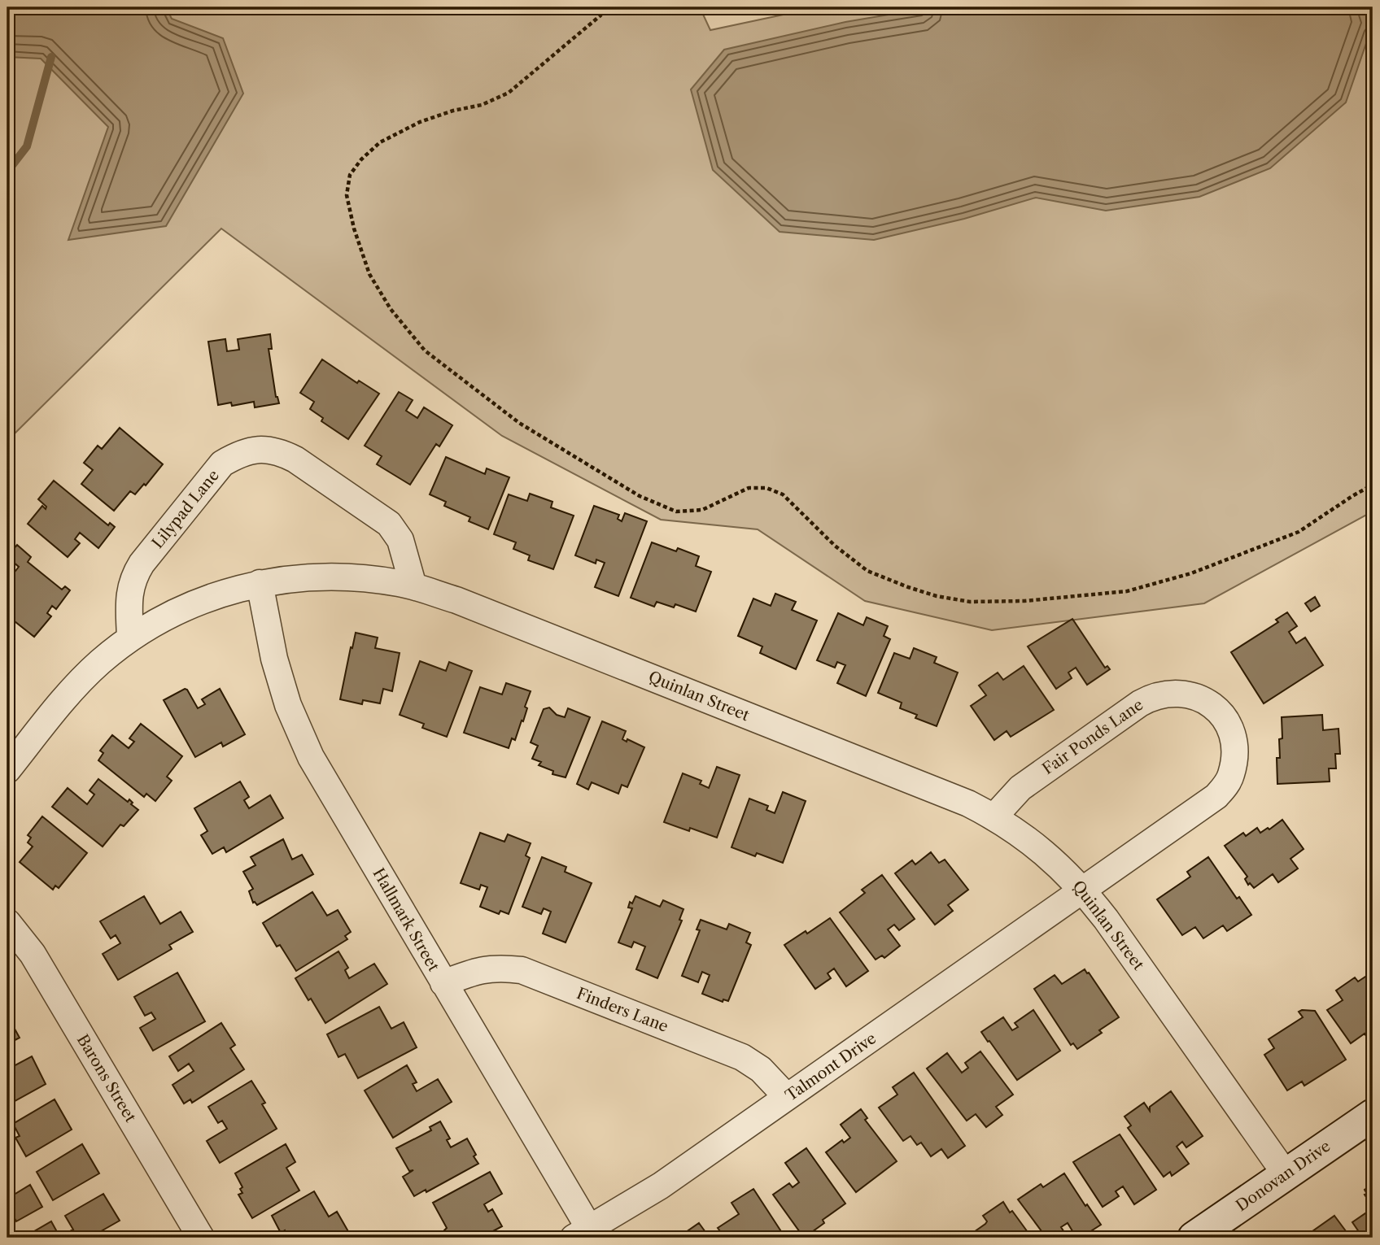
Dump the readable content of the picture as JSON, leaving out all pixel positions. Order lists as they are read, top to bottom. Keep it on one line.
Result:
{"streets":{"street":["Lilypad Lane","Quinlan Street","Fair Ponds Lane","Hallmark Street","Finders Lane","Talmont Drive","Barons Street","Donovan Drive"]},"crossings":[["Lilypad Lane","Quinlan Street"],["Quinlan Street","Fair Ponds Lane"],["Quinlan Street","Hallmark Street"],["Quinlan Street","Talmont Drive"],["Quinlan Street","Donovan Drive"],["Fair Ponds Lane","Talmont Drive"],["Hallmark Street","Finders Lane"],["Hallmark Street","Talmont Drive"],["Finders Lane","Talmont Drive"]]}
